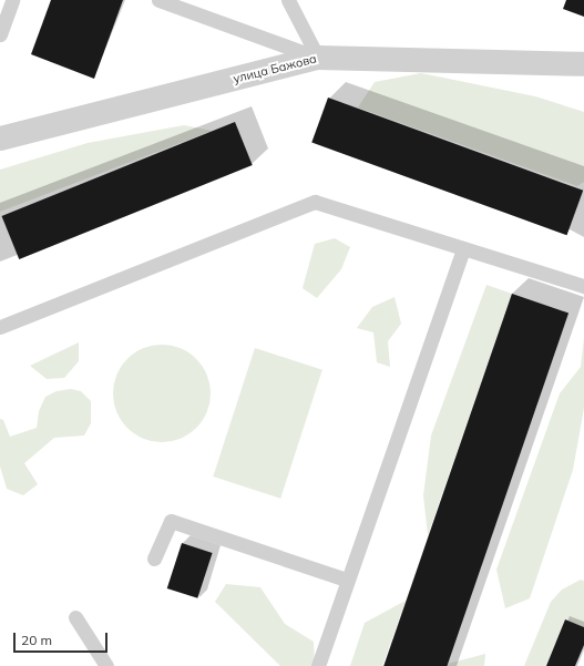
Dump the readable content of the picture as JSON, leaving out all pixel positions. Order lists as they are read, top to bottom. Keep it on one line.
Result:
{"streets":{"street":["улица Бажова"]},"scale_bar":"20 m"}
